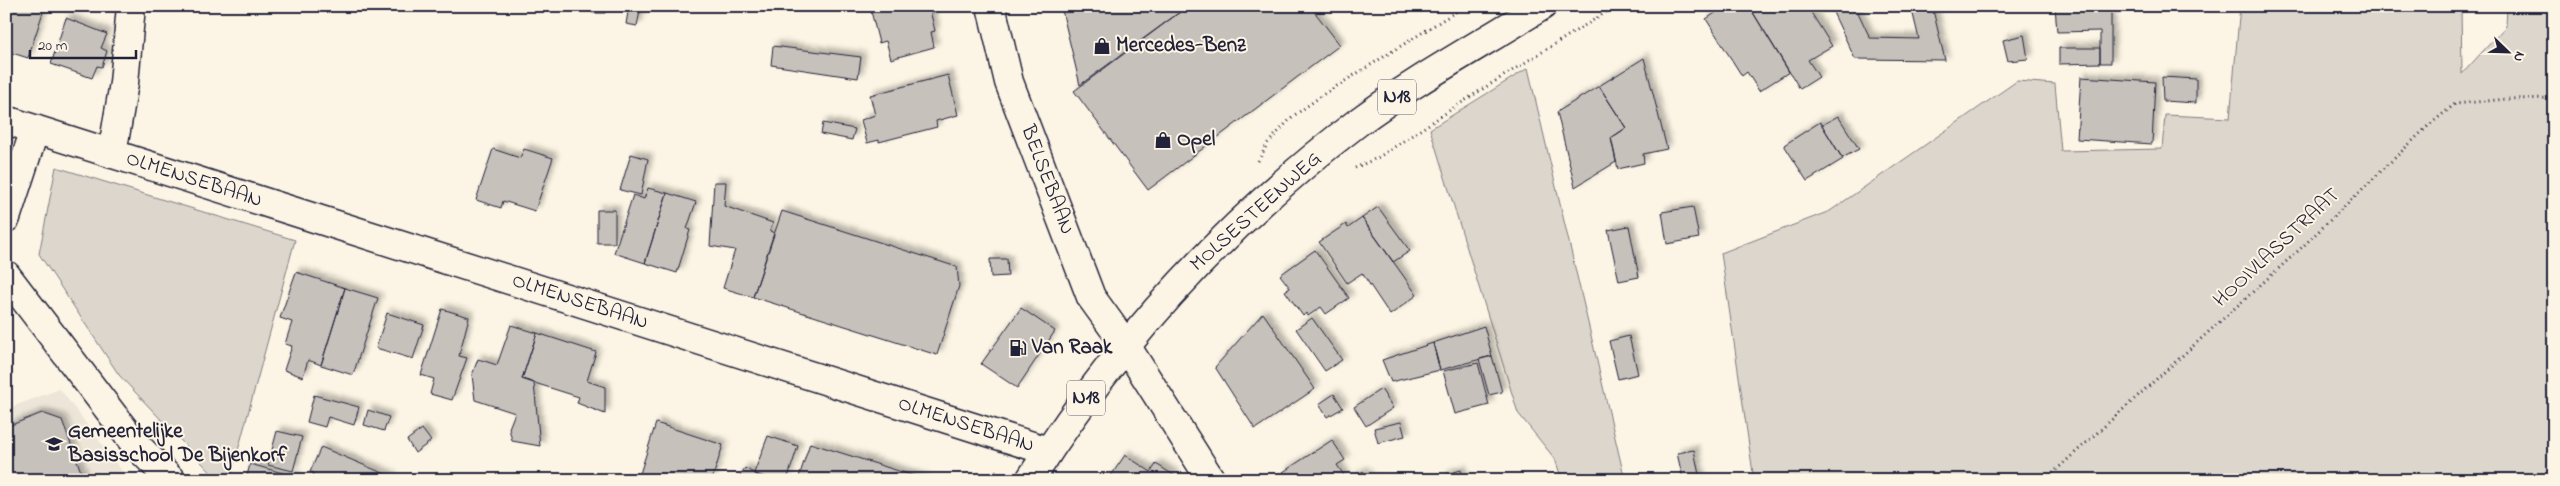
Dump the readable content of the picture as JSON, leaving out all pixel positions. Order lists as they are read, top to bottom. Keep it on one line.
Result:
{"streets":{"street":["N18","OLMENSEBAAN","BELSEBAAN","MOLSESTEENWEG"],"path":["HOOIVLASSTRAAT"]},"crossings":[["OLMENSEBAAN","MOLSESTEENWEG"],["BELSEBAAN","MOLSESTEENWEG"]],"places":{"shop":["Mercedes-Benz","Opel"],"fuel station":["Van Raak"],"school or university":["Gemeentelijke Basisschool De Bijenkorf"]},"scale_bar":"20 m","north":"bottom right"}
